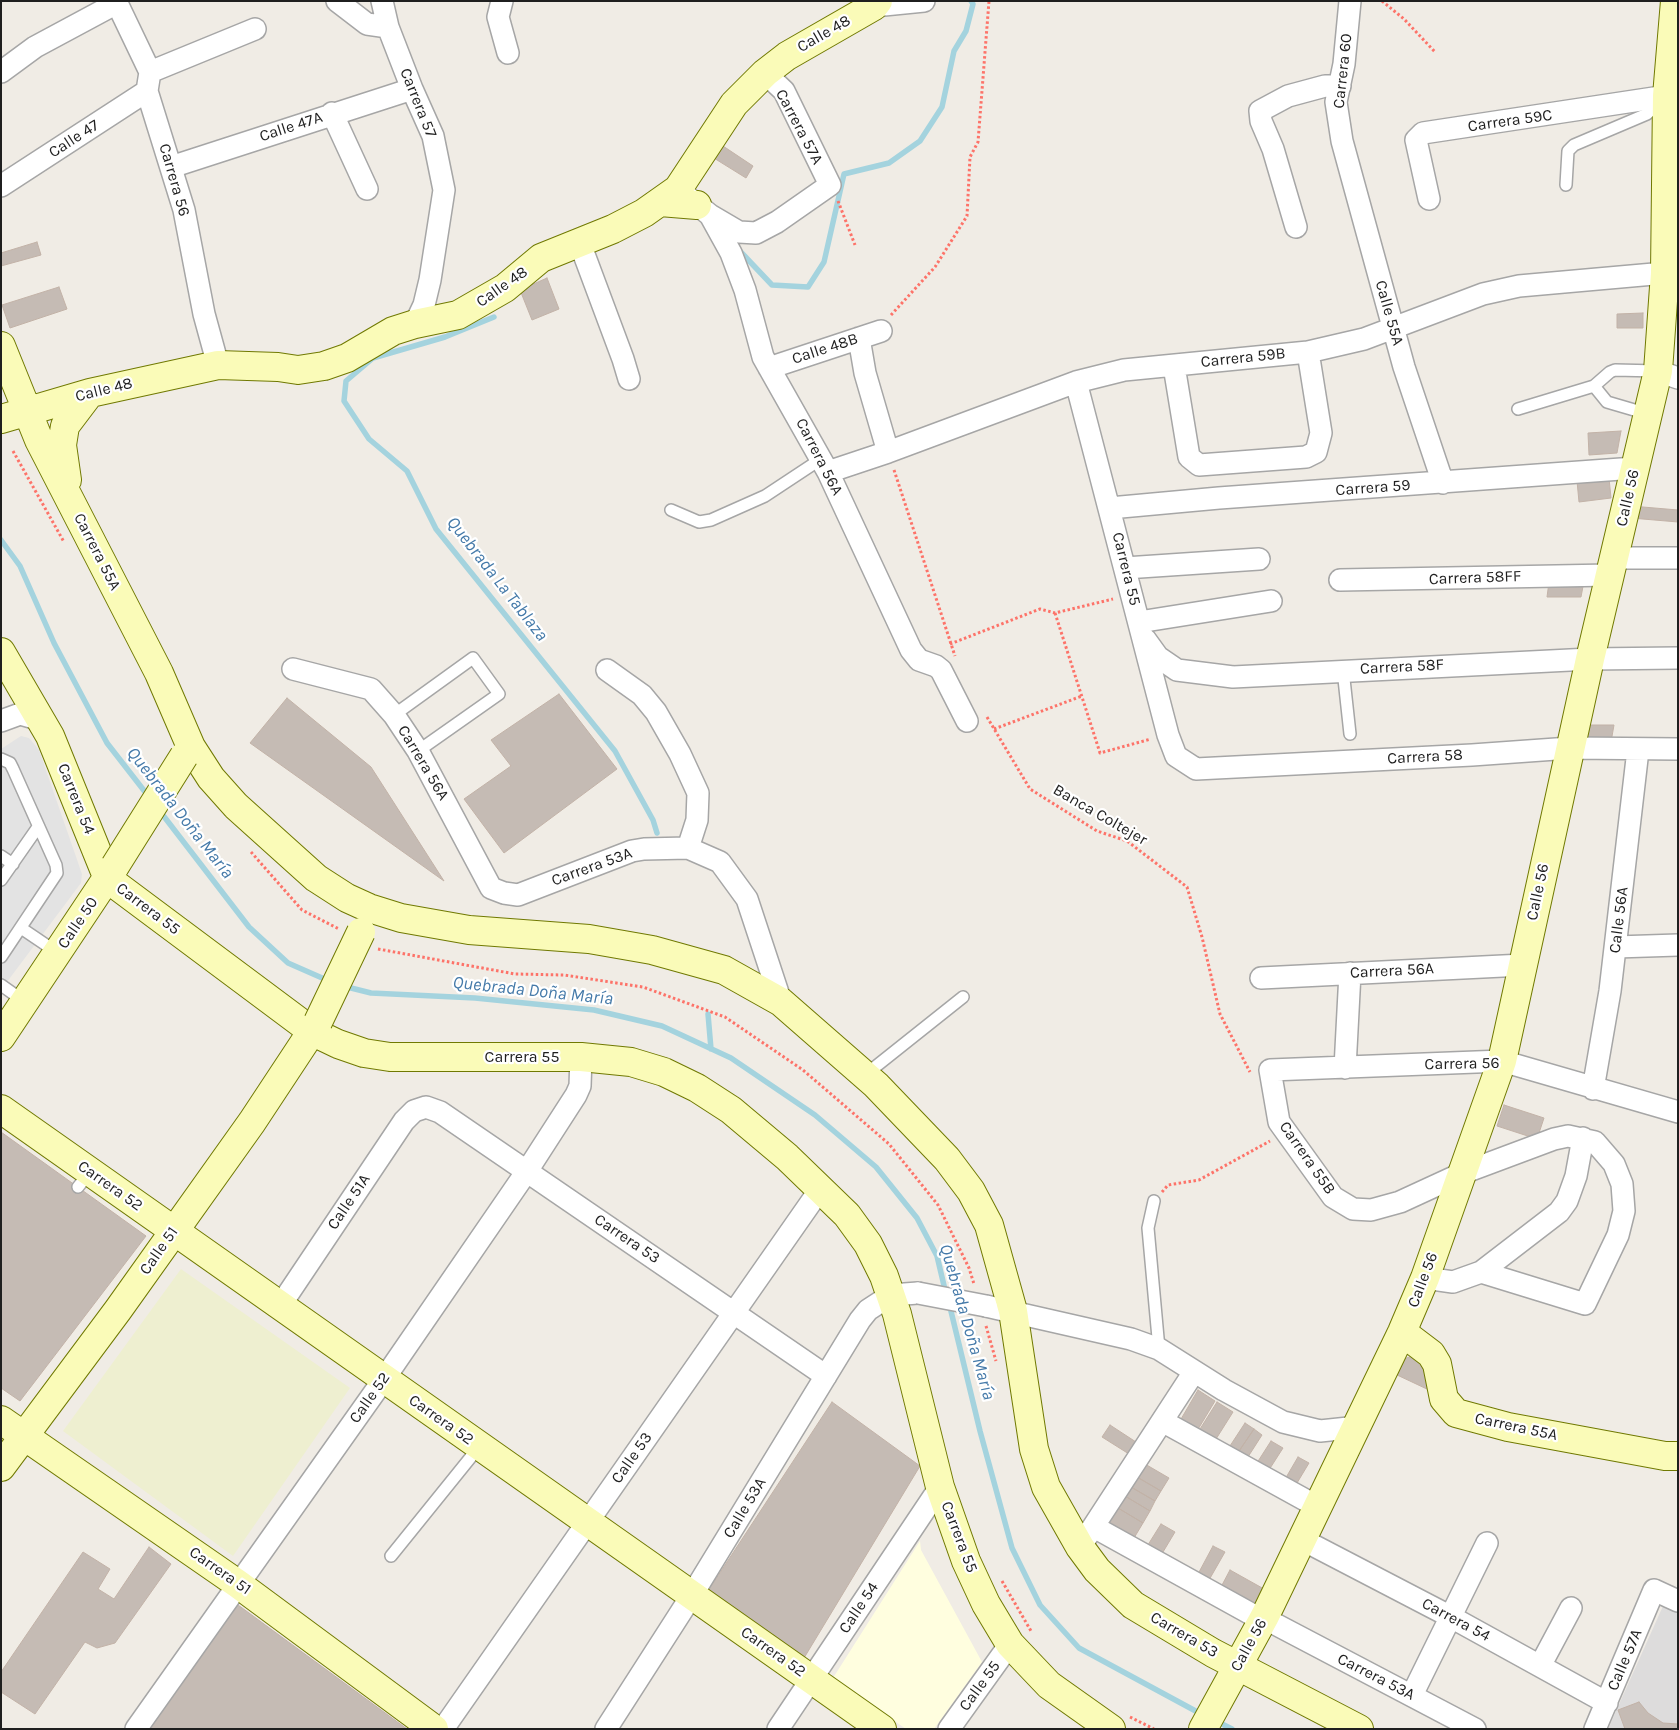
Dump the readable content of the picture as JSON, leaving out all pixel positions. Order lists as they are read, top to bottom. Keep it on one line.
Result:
{"streets":{"street":["Calle 48","Carrera 60","Carrera 57","Carrera 59C","Calle 47A","Carrera 57A","Calle 47","Carrera 56","Calle 55A","Calle 48B","Carrera 59B","Carrera 56A","Carrera 59","Calle 56","Carrera 55A","Carrera 55","Carrera 58FF","Carrera 58F","Carrera 58","Carrera 54","Carrera 53A","Calle 56A","Calle 50","Carrera 55B","Carrera 52","Calle 51A","Carrera 53","Calle 51","Calle 52","Calle 53","Calle 53A","Carrera 51","Calle 54","Calle 57A","Calle 55"],"path":["Banca Coltejer"]},"crossings":[["Calle 48","Carrera 57"],["Calle 48","Carrera 57A"],["Calle 48","Carrera 56"],["Calle 48","Carrera 56A"],["Calle 48","Carrera 55A"],["Carrera 60","Calle 55A"],["Carrera 57","Calle 47A"],["Carrera 59C","Calle 56"],["Calle 47A","Carrera 56"],["Carrera 57A","Carrera 56A"],["Calle 47","Carrera 56"],["Carrera 56","Calle 56"],["Carrera 56","Banca Coltejer"],["Carrera 56","Calle 56A"],["Carrera 56","Carrera 55B"],["Calle 55A","Carrera 59B"],["Calle 55A","Carrera 59"],["Calle 48B","Carrera 56A"],["Carrera 59B","Carrera 56A"],["Carrera 59B","Calle 56"],["Carrera 59B","Carrera 55"],["Carrera 56A","Calle 56"],["Carrera 56A","Banca Coltejer"],["Carrera 56A","Carrera 53A"],["Carrera 59","Calle 56"],["Carrera 59","Carrera 55"],["Calle 56","Carrera 55A"],["Calle 56","Carrera 58FF"],["Calle 56","Carrera 58F"],["Calle 56","Carrera 58"],["Calle 56","Carrera 54"],["Calle 56","Carrera 55B"],["Calle 56","Carrera 53"],["Carrera 55A","Carrera 53A"],["Carrera 55A","Calle 50"],["Carrera 55A","Carrera 53"],["Carrera 55A","Calle 51"],["Carrera 55","Carrera 58F"],["Carrera 55","Carrera 58"],["Carrera 55","Carrera 54"],["Carrera 55","Calle 50"],["Carrera 55","Calle 51"],["Carrera 55","Calle 52"],["Carrera 55","Calle 53"],["Carrera 55","Calle 53A"],["Carrera 55","Calle 54"],["Carrera 55","Calle 55"],["Carrera 58","Calle 56A"],["Carrera 54","Calle 50"],["Carrera 54","Calle 57A"],["Banca Coltejer","Carrera 55B"],["Carrera 53A","Carrera 53"],["Carrera 52","Calle 51A"],["Carrera 52","Calle 51"],["Carrera 52","Calle 52"],["Carrera 52","Calle 53"],["Carrera 52","Calle 53A"],["Carrera 52","Calle 54"],["Calle 51A","Carrera 53"],["Carrera 53","Calle 52"],["Carrera 53","Calle 53"],["Carrera 53","Calle 53A"],["Calle 51","Carrera 51"],["Calle 52","Carrera 51"]],"water":["Quebrada La Tablaza","Quebrada Doña María"]}
